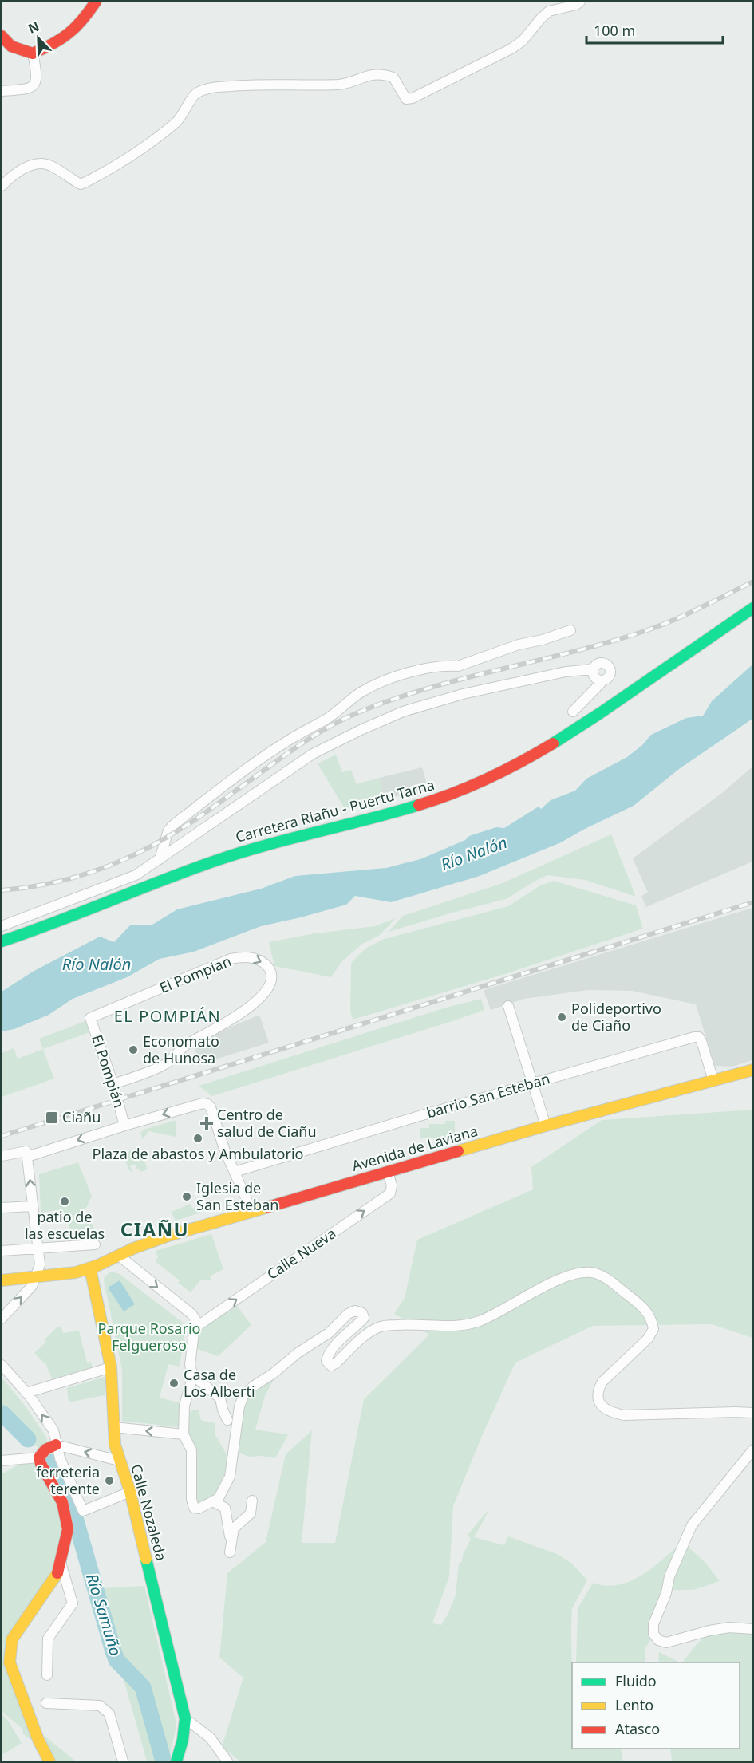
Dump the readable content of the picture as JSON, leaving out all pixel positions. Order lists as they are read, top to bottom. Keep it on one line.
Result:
{"streets":{"street":["Carretera Riañu - Puertu Tarna","El Pompian","El Pompián","barrio San Esteban","Avenida de Laviana","Calle Nueva","Calle Nozaleda"]},"crossings":[["El Pompian","El Pompián"],["barrio San Esteban","Avenida de Laviana"],["Avenida de Laviana","Calle Nueva"],["Avenida de Laviana","Calle Nozaleda"]],"one_way":["Calle Nueva"],"districts":["EL POMPIÁN","CIAÑU"],"water":["Río Nalón","Río Samuño"],"parks":["Parque Rosario Felgueroso"],"places":{"other":["Polideportivo de Ciaño","Economato de Hunosa","Plaza de abastos y Ambulatorio","Iglesia de San Esteban","patio de las escuelas","Casa de Los Alberti","ferreteria terente"],"transit":["Ciañu"],"health":["Centro de salud de Ciañu"]},"legend":["Fluido","Lento","Atasco"],"scale_bar":"100 m","north":"top left"}
